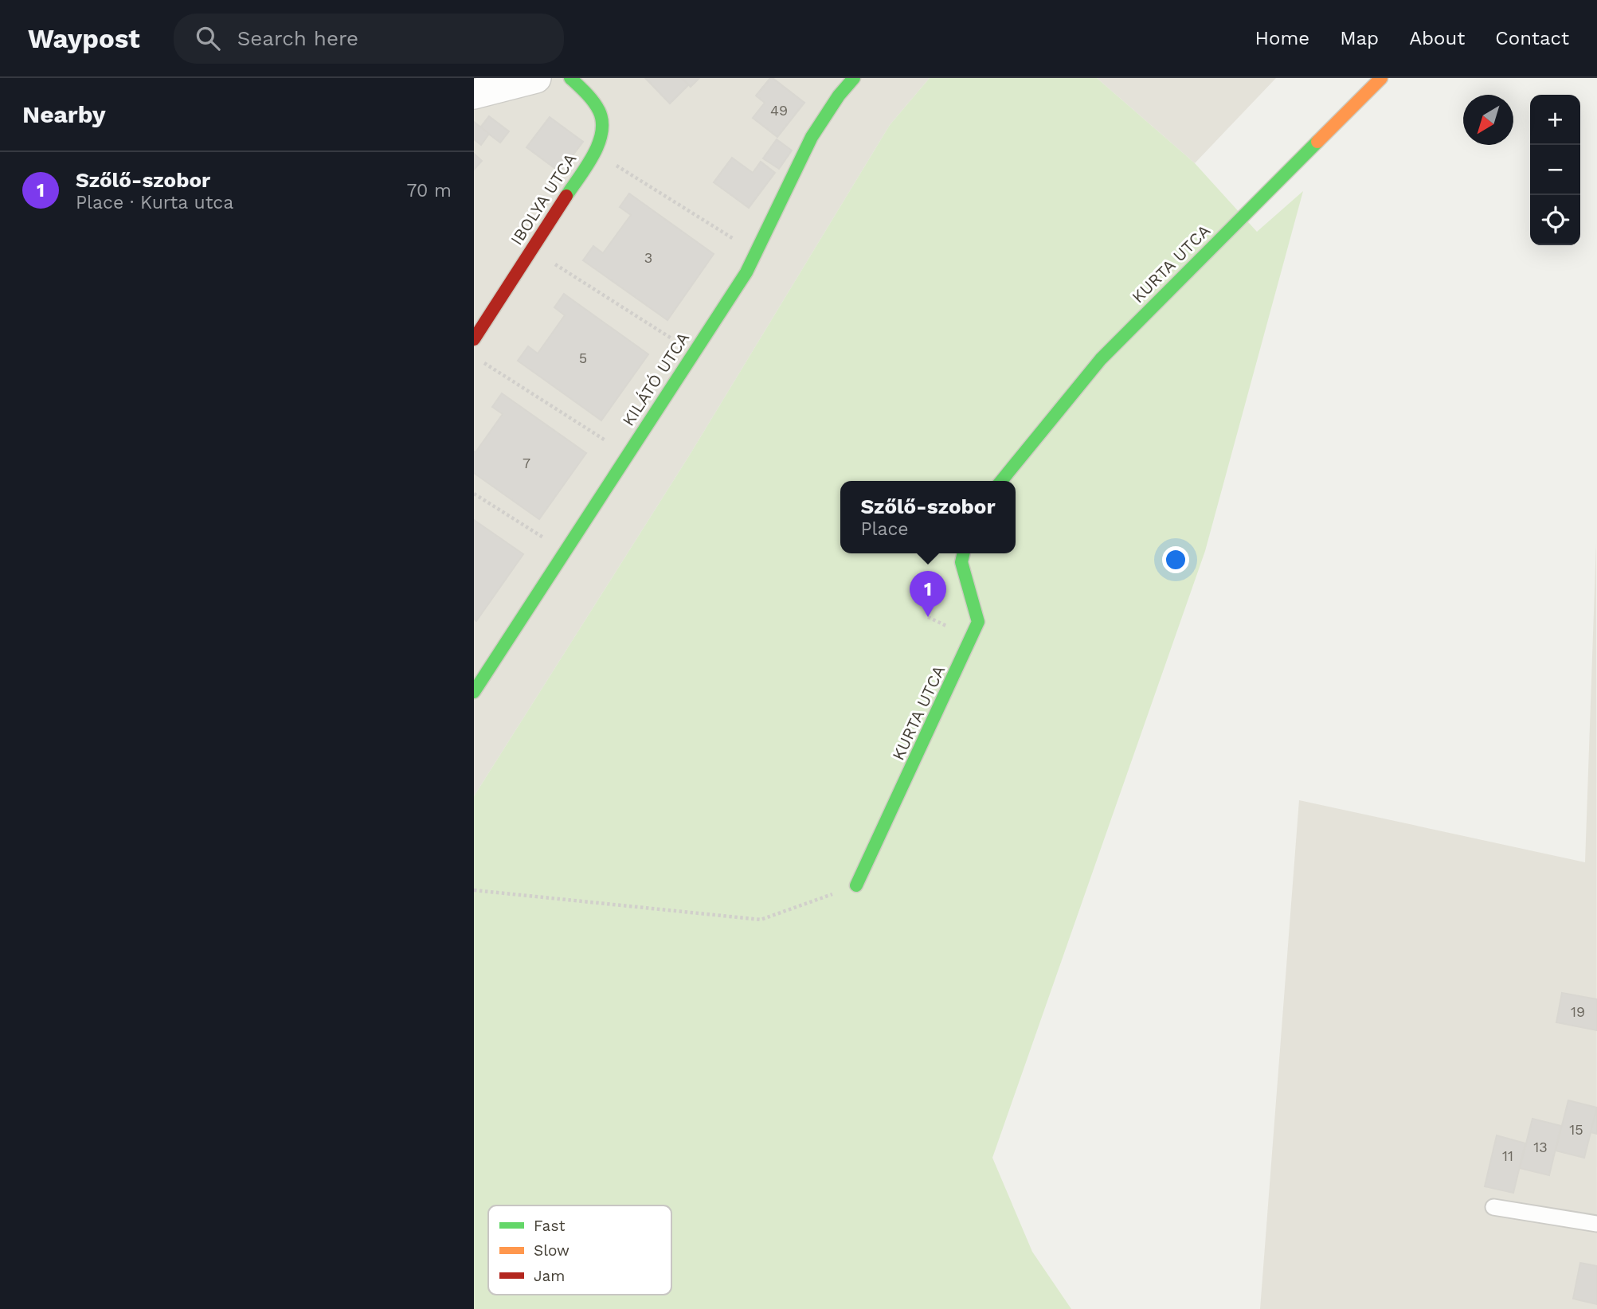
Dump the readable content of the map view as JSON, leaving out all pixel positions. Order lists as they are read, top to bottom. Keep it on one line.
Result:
{"streets":{"street":["IBOLYA UTCA","KURTA UTCA","KILÁTÓ UTCA"]},"house_numbers":["49","3","5","7","19","15","13","11"],"legend":["Fast","Slow","Jam"],"north":"bottom left","page":{"header":"Waypost","search":"Search here","nav":["Home","Map","About","Contact"],"heading":"Nearby","map_buttons":["+","−"],"list":[{"mark":"1","name":"Szőlő-szobor","note":"Place · Kurta utca","value":"70 m"}],"popup":["Szőlő-szobor","Place"],"pins":"1"}}
